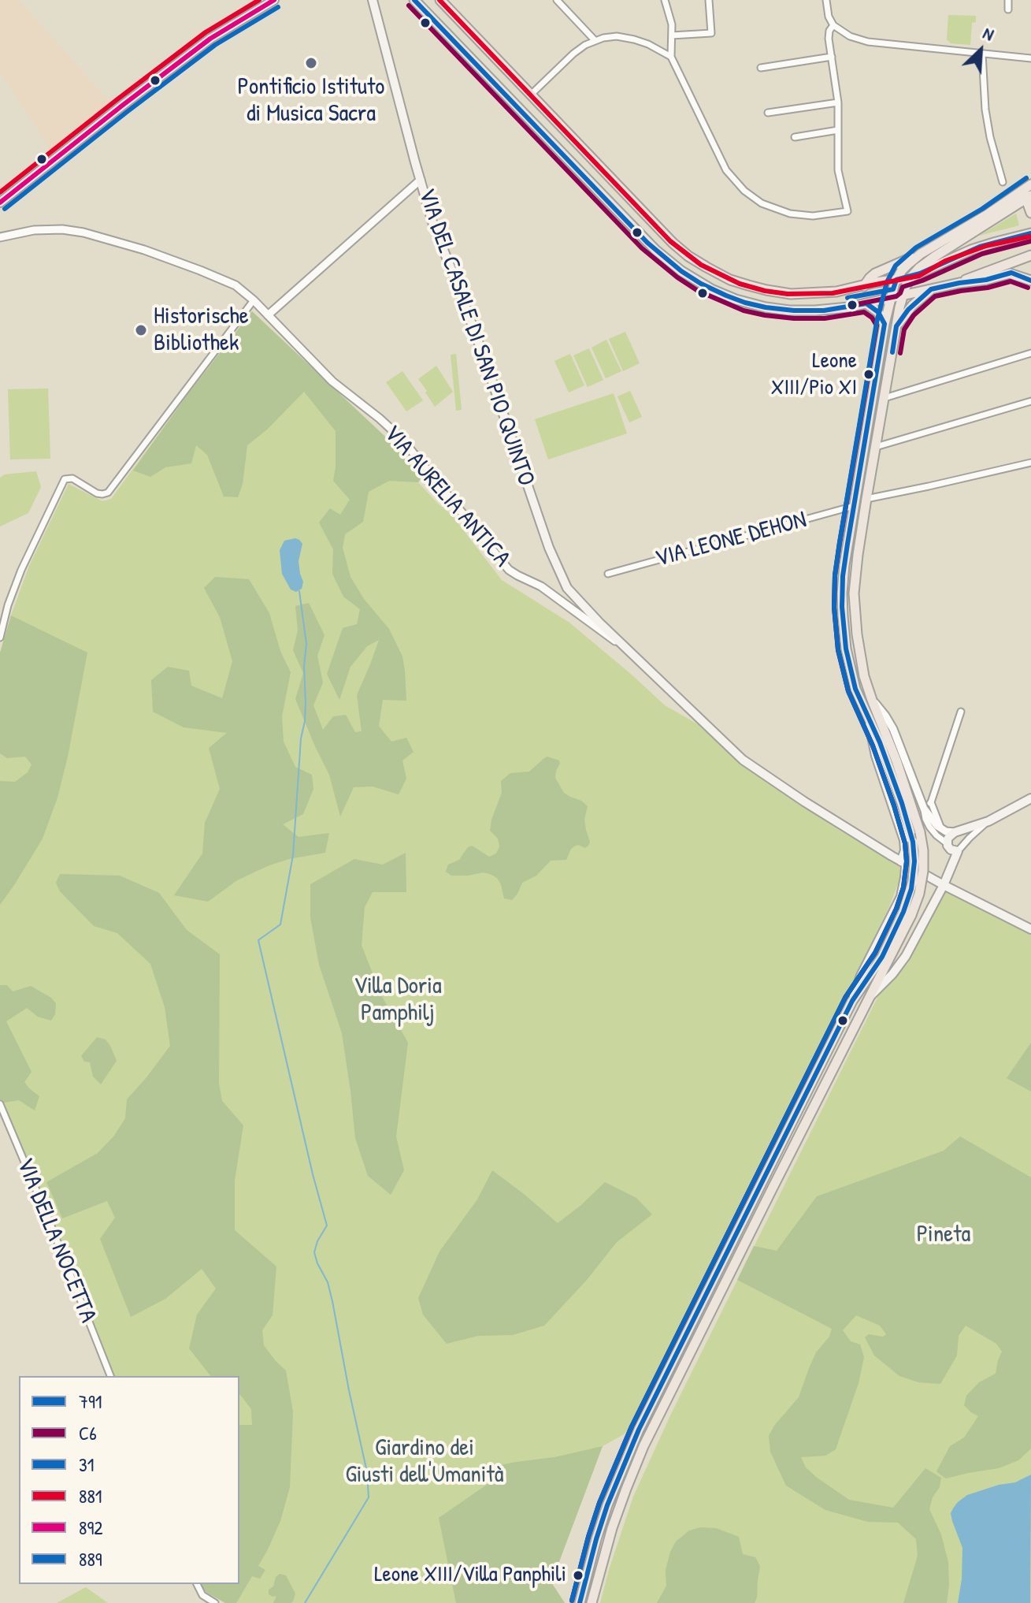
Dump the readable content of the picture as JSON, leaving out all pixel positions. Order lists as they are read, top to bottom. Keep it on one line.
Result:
{"streets":{"main road":["VIA DEL CASALE DI SAN PIO QUINTO","VIA AURELIA ANTICA"],"street":["VIA LEONE DEHON","VIA DELLA NOCETTA"]},"crossings":[["VIA DEL CASALE DI SAN PIO QUINTO","VIA AURELIA ANTICA"]],"parks":["Villa Doria Pamphilj","Pineta","Giardino dei Giusti dell'Umanità"],"places":["Pontificio Istituto di Musica Sacra","Historische Bibliothek","Leone XIII/Pio XI","Leone XIII/Villa Panphili"],"lines":["transit line 791","transit line 881","transit line 892","transit line C6","transit line 889","transit line 31"],"legend":["791","C6","31","881","892","889"],"north":"top right"}
